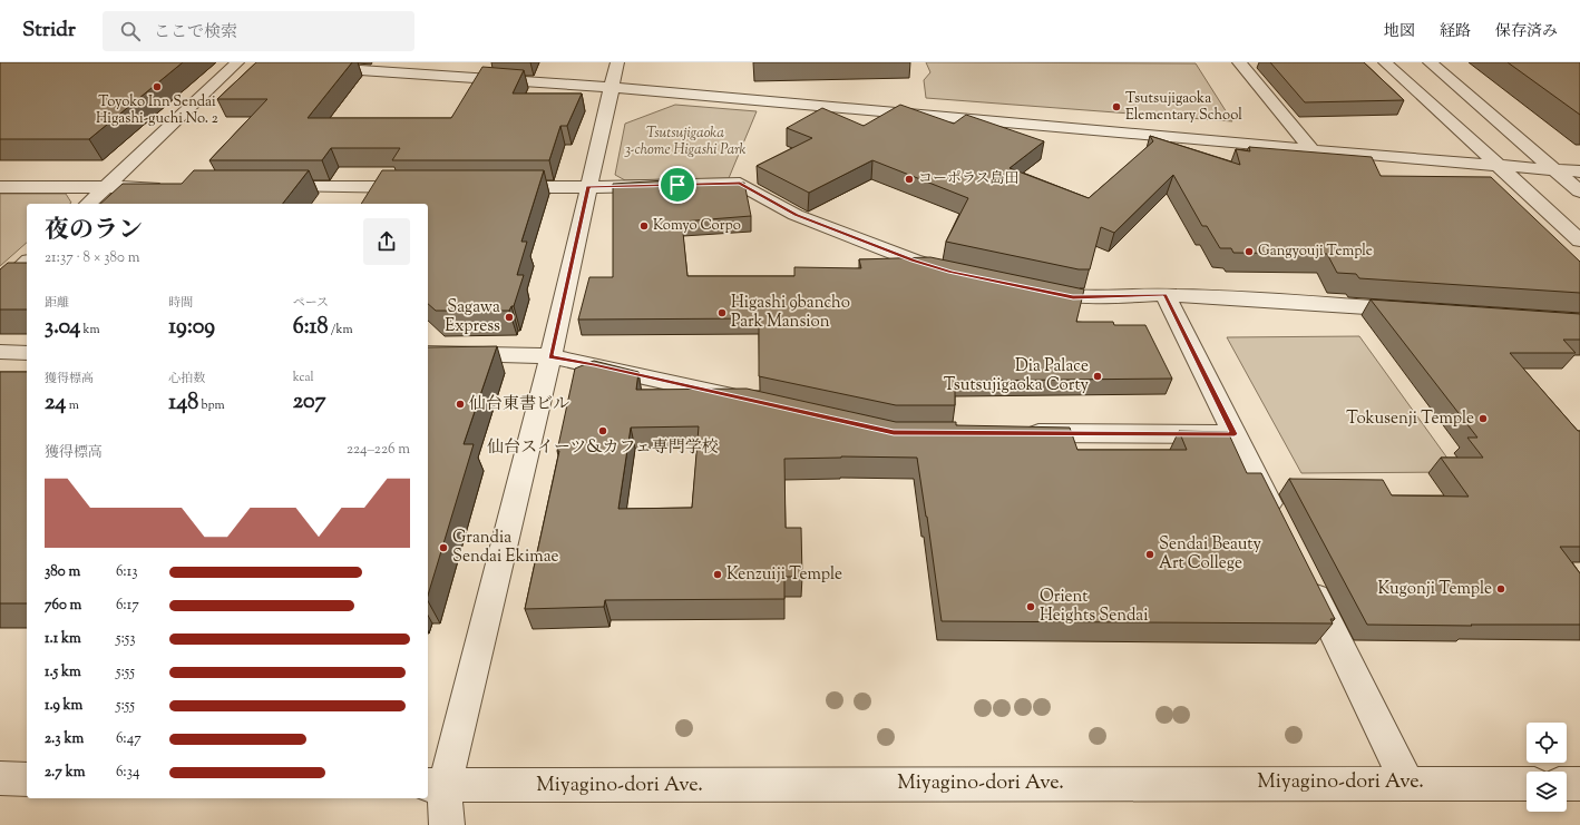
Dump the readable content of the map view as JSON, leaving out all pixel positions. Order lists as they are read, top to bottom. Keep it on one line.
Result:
{"streets":{"street":["Miyagino-dori Ave."]},"parks":["Tsutsujigaoka 3-chome Higashi Park"],"places":["Toyoko Inn Sendai Higashi-guchi No. 2","Tsutsujigaoka Elementary School","コーポラス島田","Komyo Corpo","Gangyouji Temple","Higashi 9bancho Park Mansion","Sagawa Express","Dia Palace Tsutsujigaoka Corty","仙台東書ビル","Tokusenji Temple","仙台スイーツ&カフェ専門学校","Grandia Sendai Ekimae","Sendai Beauty Art College","Kenzuiji Temple","Kugonji Temple","Orient Heights Sendai"],"page":{"header":"Stridr","search":"ここで検索","nav":["地図","経路","保存済み"],"heading":["夜のラン","21:37 · 8 × 380 m"],"stats":[["距離","3.04 km"],["時間","19:09"],["ペース","6:18 /km"],["獲得標高","24 m"],["心拍数","148 bpm"],["kcal","207"]],"chart":["獲得標高","224–226 m"],"list":[{"name":"380 m","note":"6:13"},{"name":"760 m","note":"6:17"},{"name":"1.1 km","note":"5:53"},{"name":"1.5 km","note":"5:55"},{"name":"1.9 km","note":"5:55"},{"name":"2.3 km","note":"6:47"},{"name":"2.7 km","note":"6:34"}]}}
